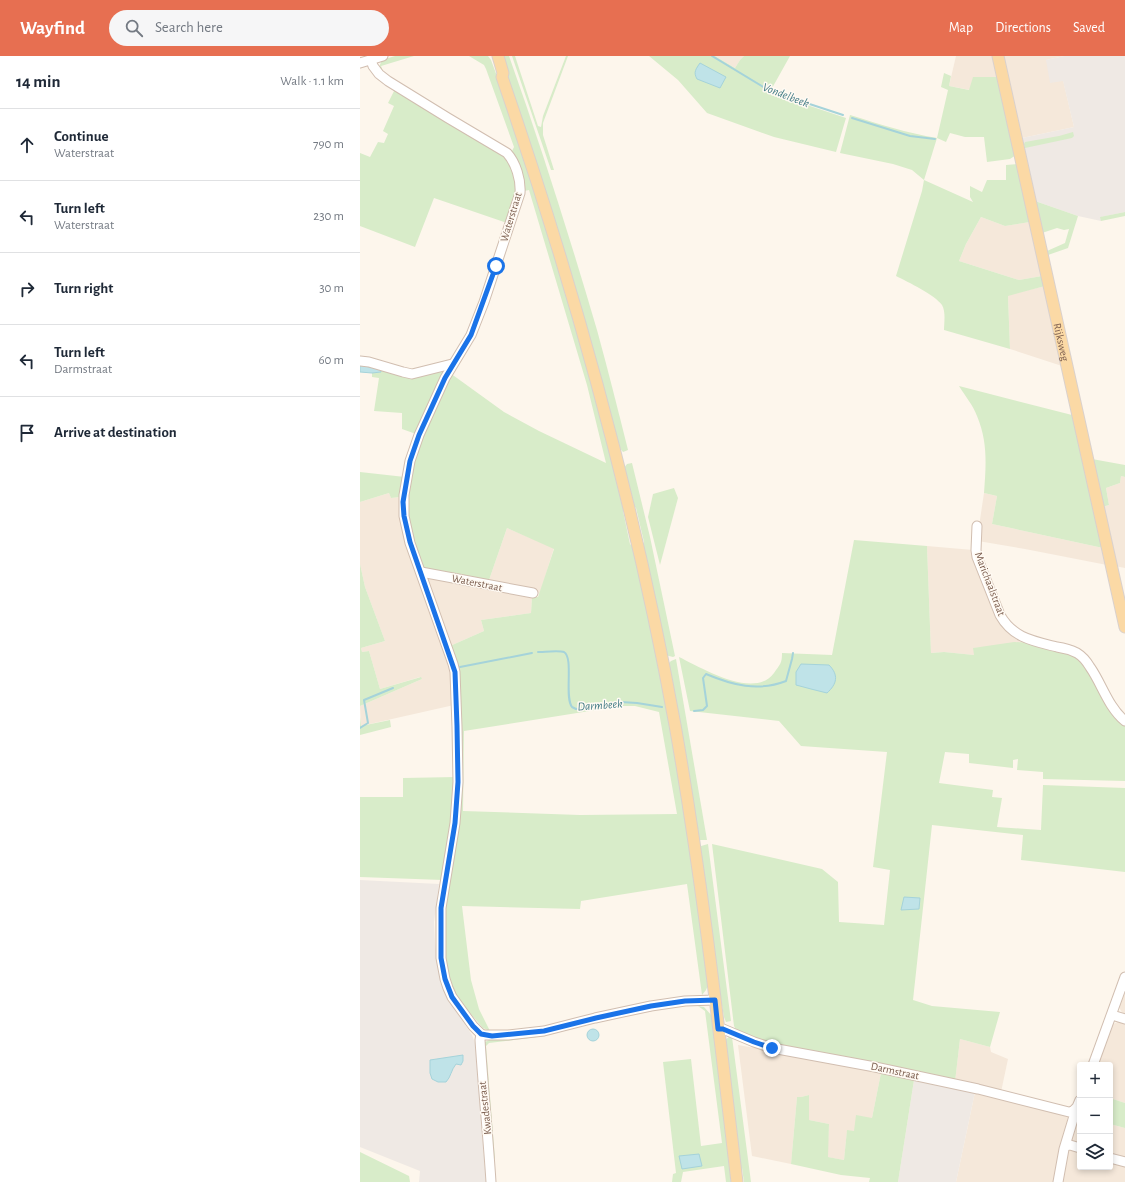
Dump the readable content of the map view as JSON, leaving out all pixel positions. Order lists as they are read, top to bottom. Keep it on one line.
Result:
{"streets":{"main road":["Rijksweg"],"street":["Waterstraat","Marichaalstraat","Darmstraat","Kwadestraat"]},"crossings":[["Waterstraat","Kwadestraat"]],"water":["Vondelbeek","Darmbeek"],"page":{"header":"Wayfind","search":"Search here","nav":["Map","Directions","Saved"],"heading":["14 min","Walk · 1.1 km"],"list":[["Continue","Waterstraat","790 m"],["Turn left","Waterstraat","230 m"],["Turn right","30 m"],["Turn left","Darmstraat","60 m"],"Arrive at destination"],"map_buttons":["+","−"]}}
